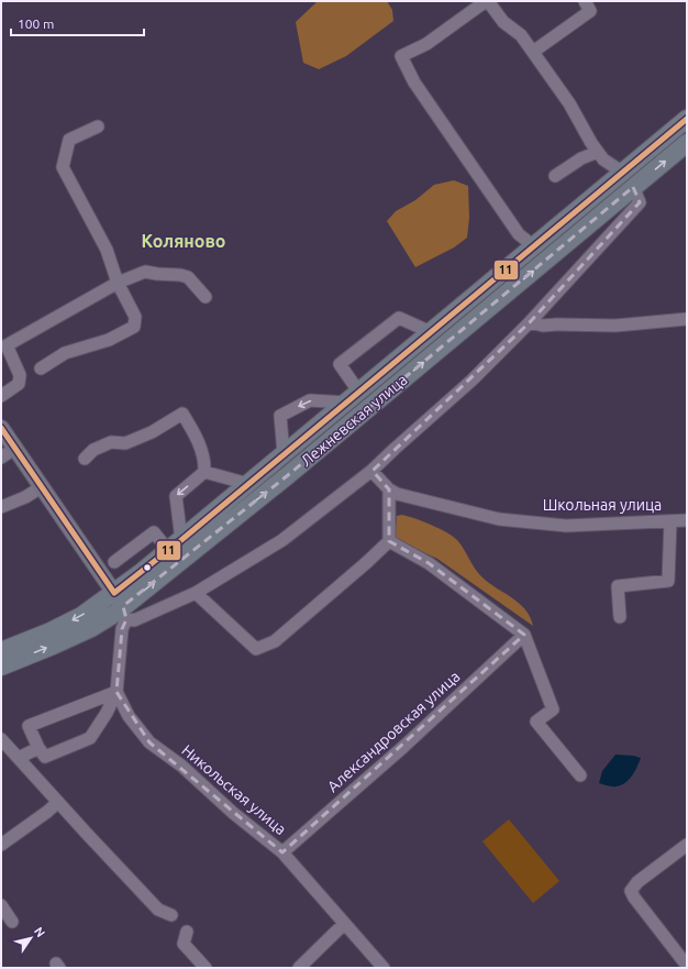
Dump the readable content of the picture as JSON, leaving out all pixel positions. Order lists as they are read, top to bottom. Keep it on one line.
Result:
{"streets":{"highway":["Лежневская улица"],"street":["Школьная улица","Александровская улица","Никольская улица"]},"crossings":[["Александровская улица","Никольская улица"]],"districts":["Коляново"],"lines":["transit line 11"],"scale_bar":"100 m","north":"top right"}
